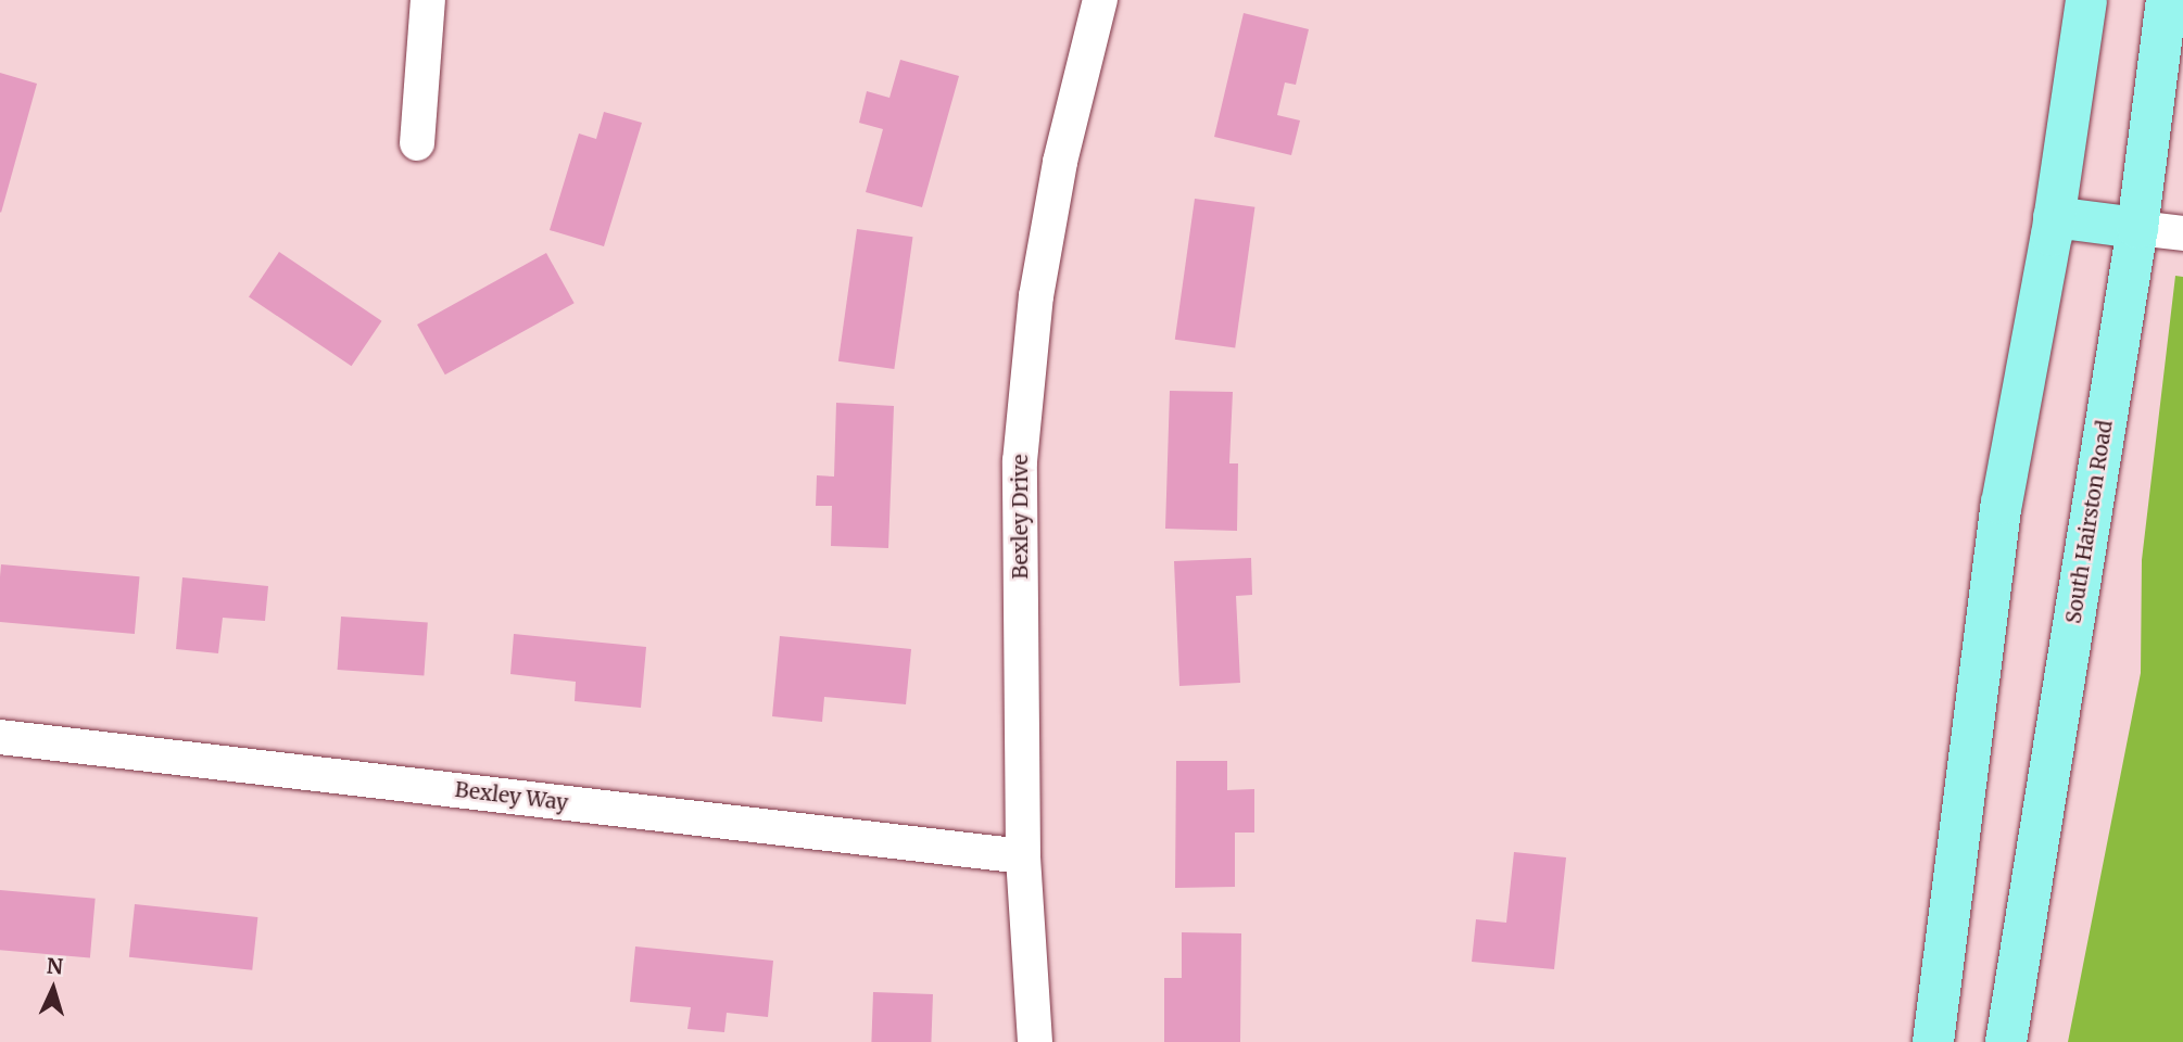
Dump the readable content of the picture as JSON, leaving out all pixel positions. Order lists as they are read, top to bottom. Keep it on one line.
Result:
{"streets":{"main road":["South Hairston Road"],"street":["Bexley Drive","Bexley Way"]},"crossings":[["Bexley Drive","Bexley Way"]],"north":"top"}
